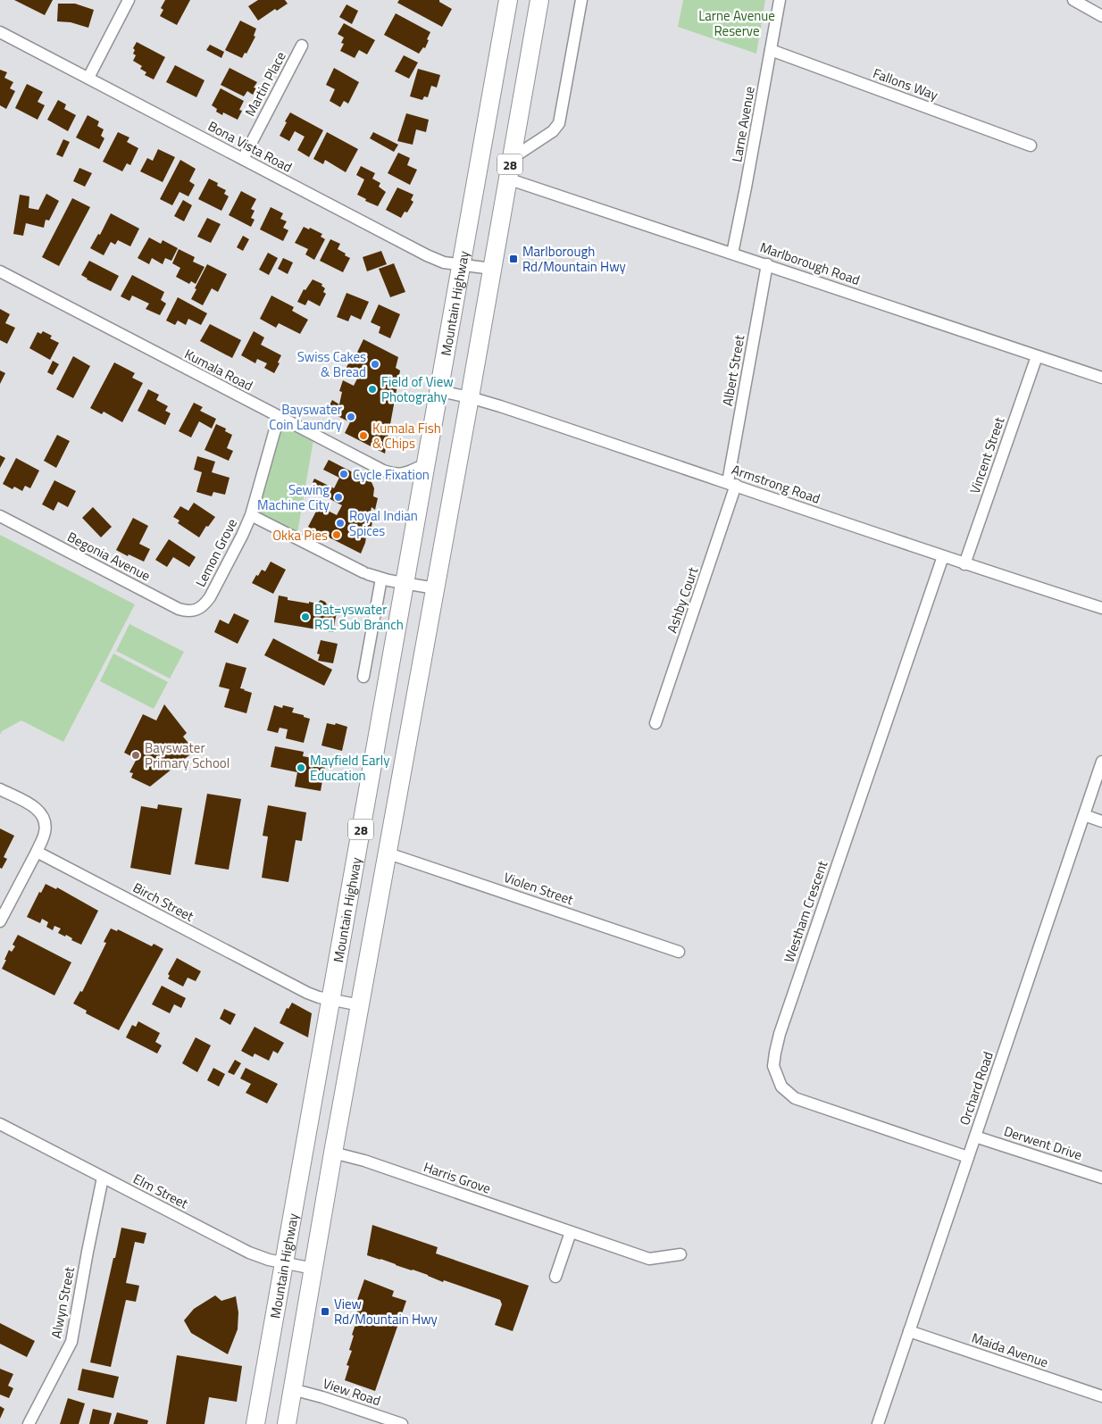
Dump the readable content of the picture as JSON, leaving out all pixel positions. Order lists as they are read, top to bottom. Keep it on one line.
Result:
{"streets":{"main road":["28","Mountain Highway"],"street":["Martin Place","Fallons Way","Larne Avenue","Bona Vista Road","Marlborough Road","Kumala Road","Albert Street","Vincent Street","Armstrong Road","Lemon Grove","Begonia Avenue","Ashby Court","Violen Street","Birch Street","Westham Crescent","Orchard Road","Derwent Drive","Harris Grove","Elm Street","Alwyn Street","Maida Avenue","View Road"]},"crossings":[["Martin Place","Bona Vista Road"],["Fallons Way","Larne Avenue"],["Larne Avenue","Marlborough Road"],["Bona Vista Road","28"],["Bona Vista Road","Mountain Highway"],["28","Marlborough Road"],["28","Armstrong Road"],["28","Lemon Grove"],["28","Violen Street"],["28","Birch Street"],["28","Harris Grove"],["28","Elm Street"],["28","View Road"],["Marlborough Road","Albert Street"],["Marlborough Road","Vincent Street"],["Mountain Highway","Kumala Road"],["Mountain Highway","Armstrong Road"],["Mountain Highway","Lemon Grove"],["Mountain Highway","Birch Street"],["Mountain Highway","Elm Street"],["Kumala Road","Lemon Grove"],["Albert Street","Armstrong Road"],["Albert Street","Ashby Court"],["Vincent Street","Armstrong Road"],["Armstrong Road","Ashby Court"],["Armstrong Road","Westham Crescent"],["Lemon Grove","Begonia Avenue"],["Westham Crescent","Orchard Road"],["Orchard Road","Derwent Drive"],["Orchard Road","Maida Avenue"],["Elm Street","Alwyn Street"]],"parks":["Larne Avenue Reserve"],"places":{"transit":["Marlborough Rd/Mountain Hwy","View Rd/Mountain Hwy"],"other":["Swiss Cakes & Bread","Field of View Photograhy","Bayswater Coin Laundry","Kumala Fish & Chips","Cycle Fixation","Sewing Machine City","Royal Indian Spices","Okka Pies","Bat=yswater RSL Sub Branch","Bayswater Primary School","Mayfield Early Education"]}}
